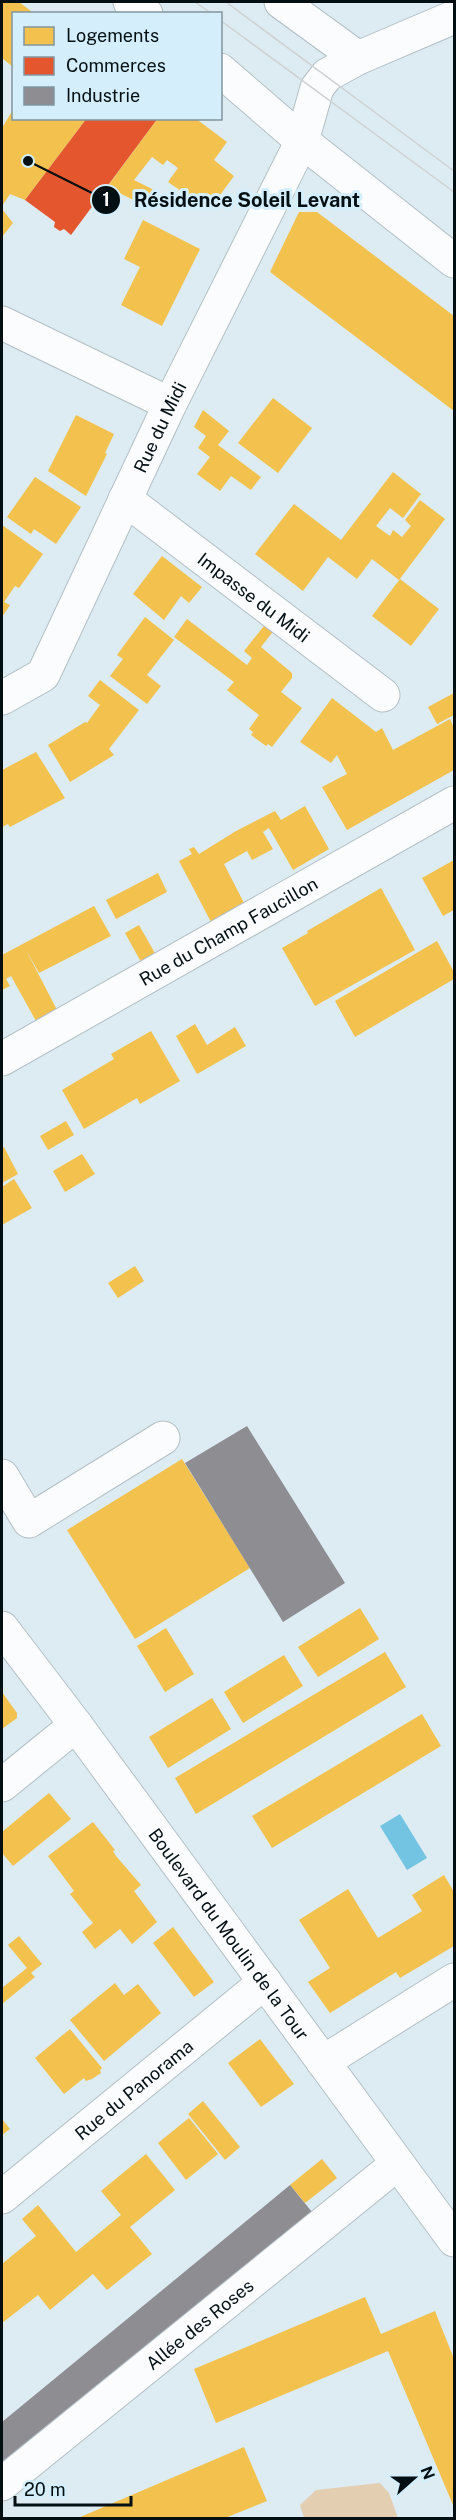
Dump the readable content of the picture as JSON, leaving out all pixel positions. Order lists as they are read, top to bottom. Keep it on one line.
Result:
{"streets":{"street":["Rue du Midi","Impasse du Midi","Rue du Champ Faucillon","Boulevard du Moulin de la Tour","Rue du Panorama","Allée des Roses"]},"crossings":[["Rue du Midi","Impasse du Midi"],["Boulevard du Moulin de la Tour","Rue du Panorama"],["Boulevard du Moulin de la Tour","Allée des Roses"]],"places":["Résidence Soleil Levant"],"legend":["Logements","Commerces","Industrie"],"scale_bar":"20 m","north":"right"}
